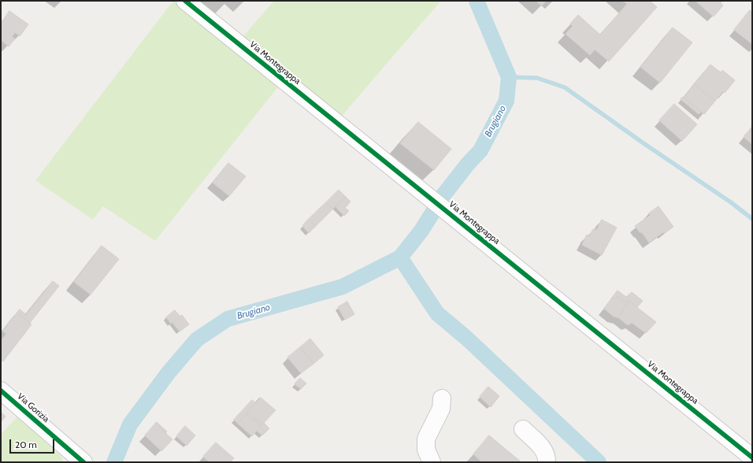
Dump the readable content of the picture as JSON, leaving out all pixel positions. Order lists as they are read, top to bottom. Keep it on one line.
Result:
{"streets":{"street":["Via Montegrappa","Via Gorizia"]},"water":["Brugiano"],"scale_bar":"20 m"}
